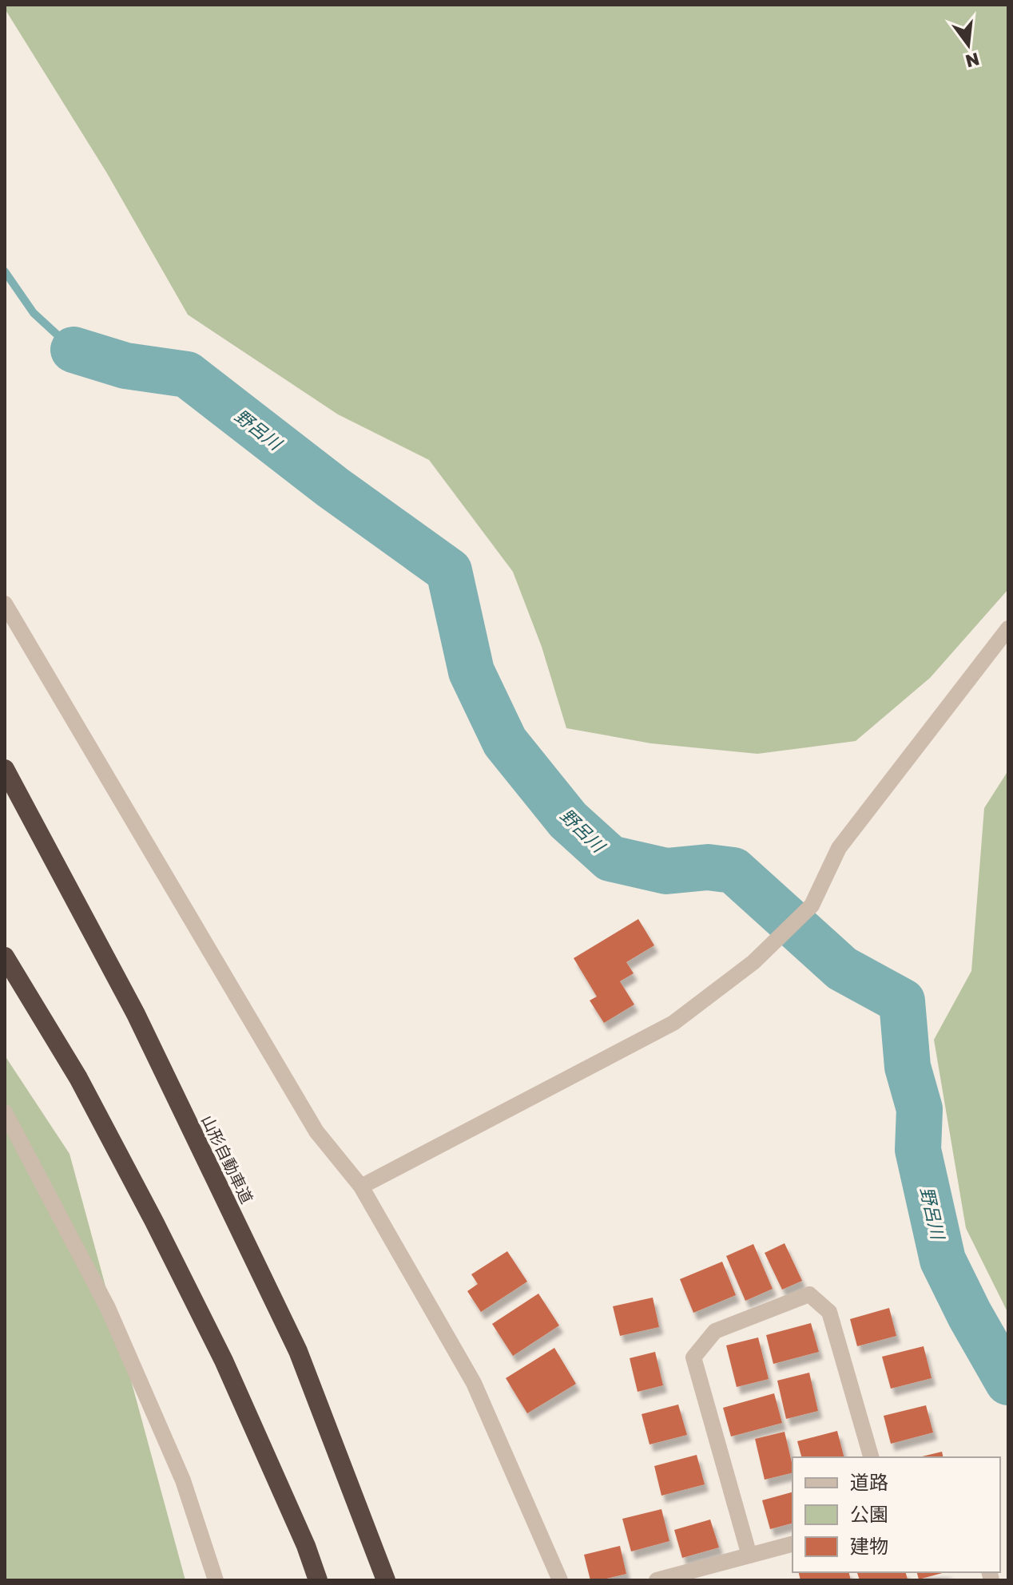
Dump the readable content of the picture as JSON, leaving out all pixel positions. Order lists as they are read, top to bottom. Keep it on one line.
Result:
{"streets":{"highway":["山形自動車道"]},"water":["野呂川"],"legend":["道路","公園","建物"],"north":"bottom"}
